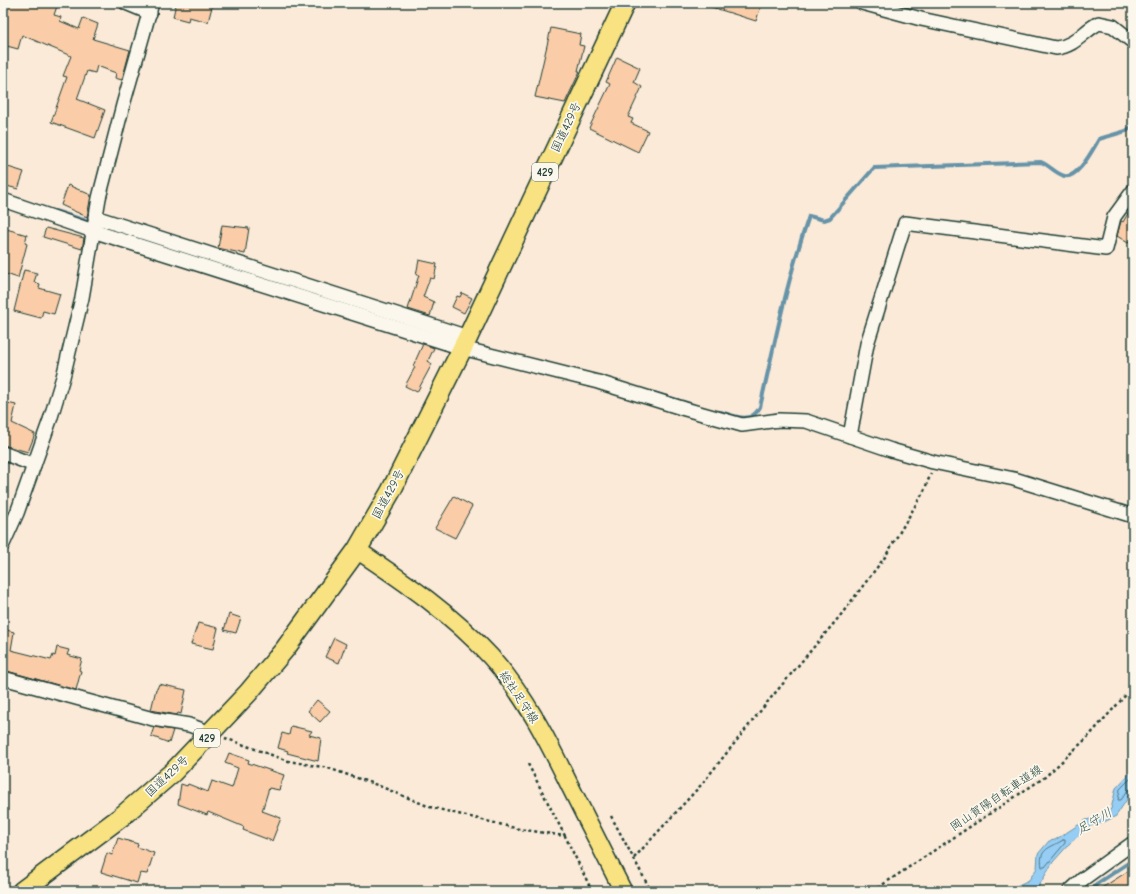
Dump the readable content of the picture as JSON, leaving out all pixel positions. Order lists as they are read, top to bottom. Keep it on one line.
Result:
{"streets":{"highway":["国道429号","429"],"main road":["総社足守線"],"path":["岡山賀陽自転車道線"]},"crossings":[["国道429号","総社足守線"]],"water":["足守川"]}
